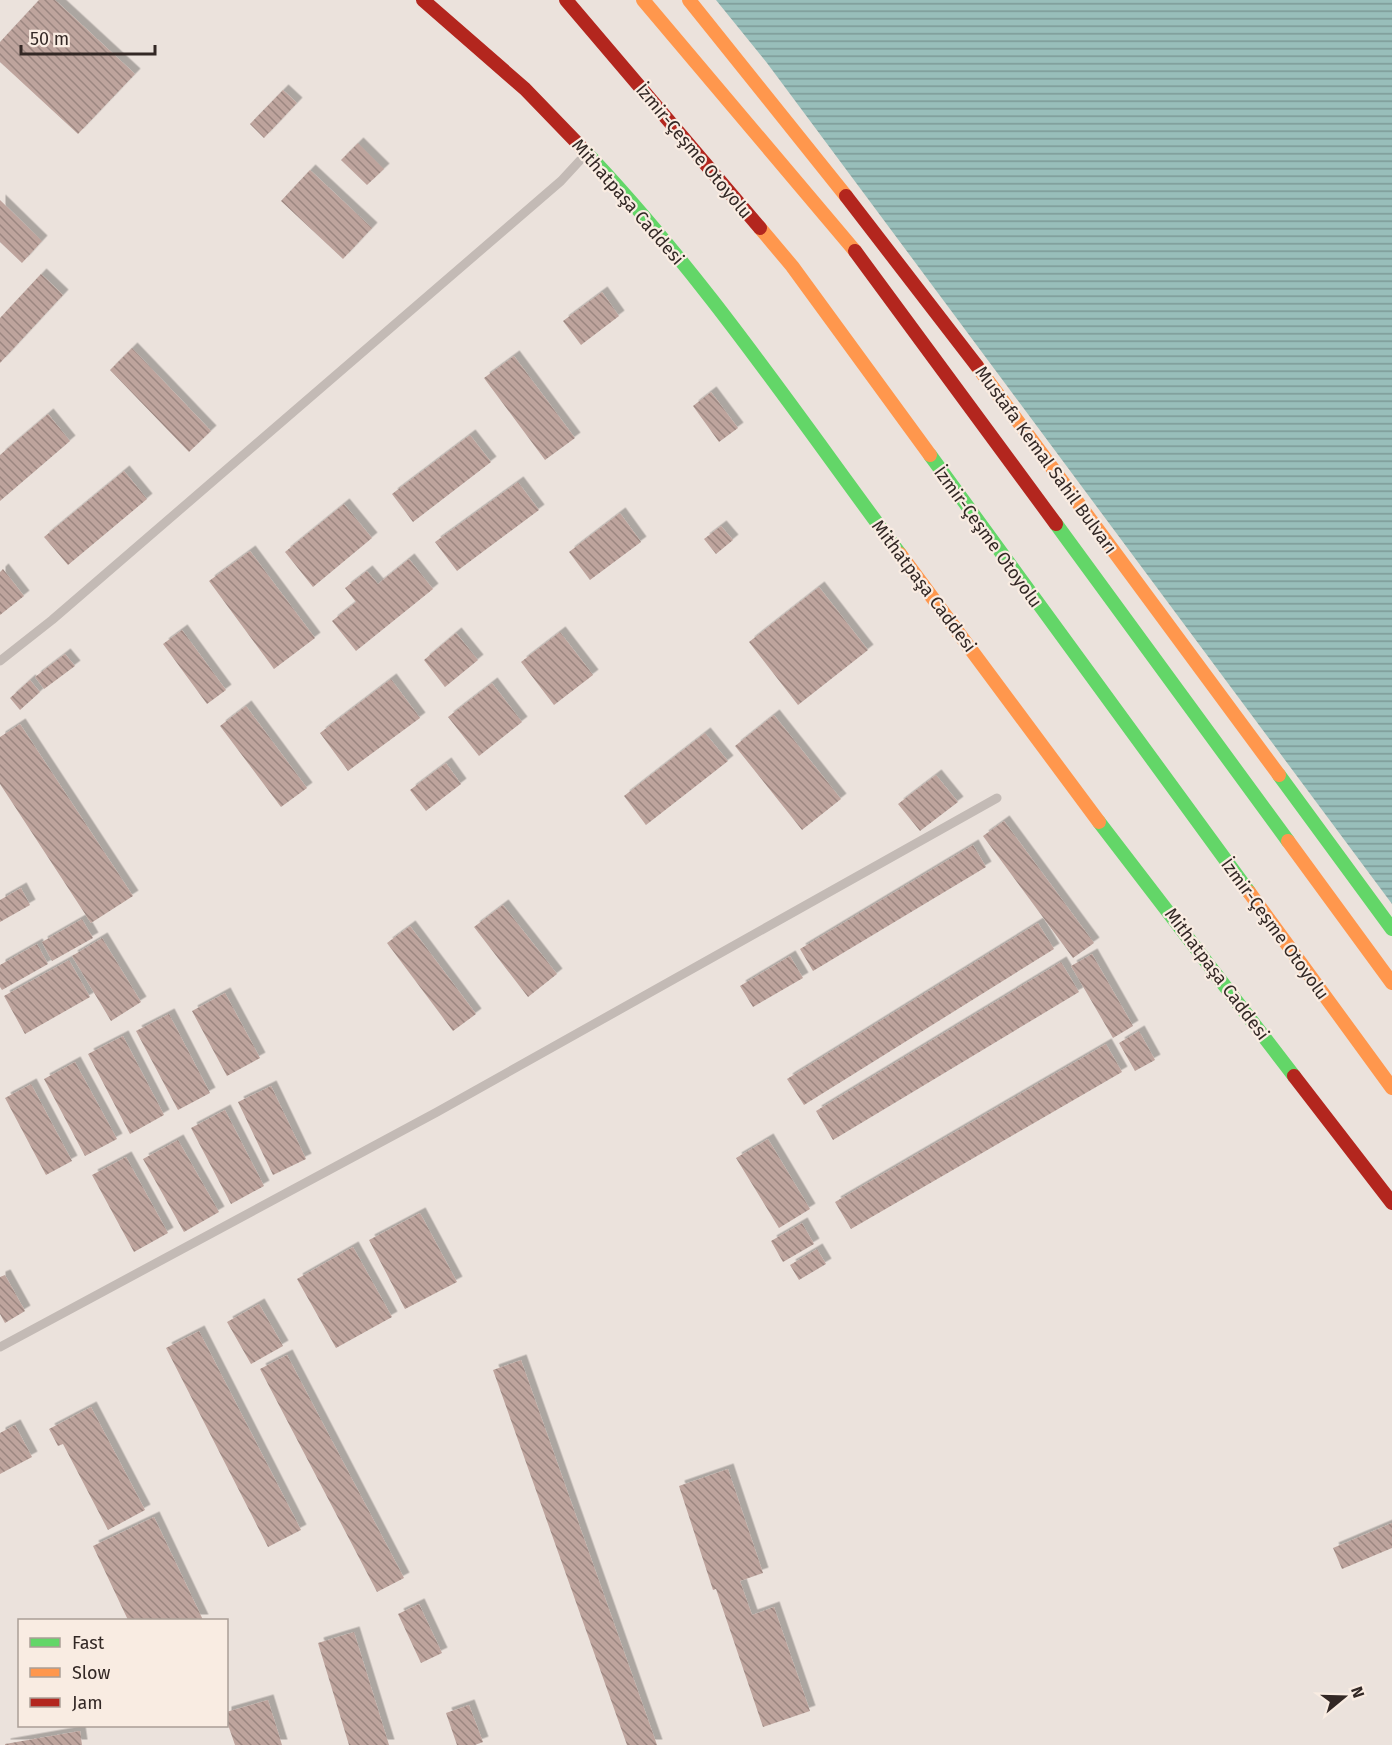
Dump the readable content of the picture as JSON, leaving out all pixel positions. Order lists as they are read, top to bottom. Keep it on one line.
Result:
{"streets":{"main road":["İzmir-Çeşme Otoyolu","Mithatpaşa Caddesi","Mustafa Kemal Sahil Bulvarı"]},"legend":["Fast","Slow","Jam"],"scale_bar":"50 m","north":"right"}
